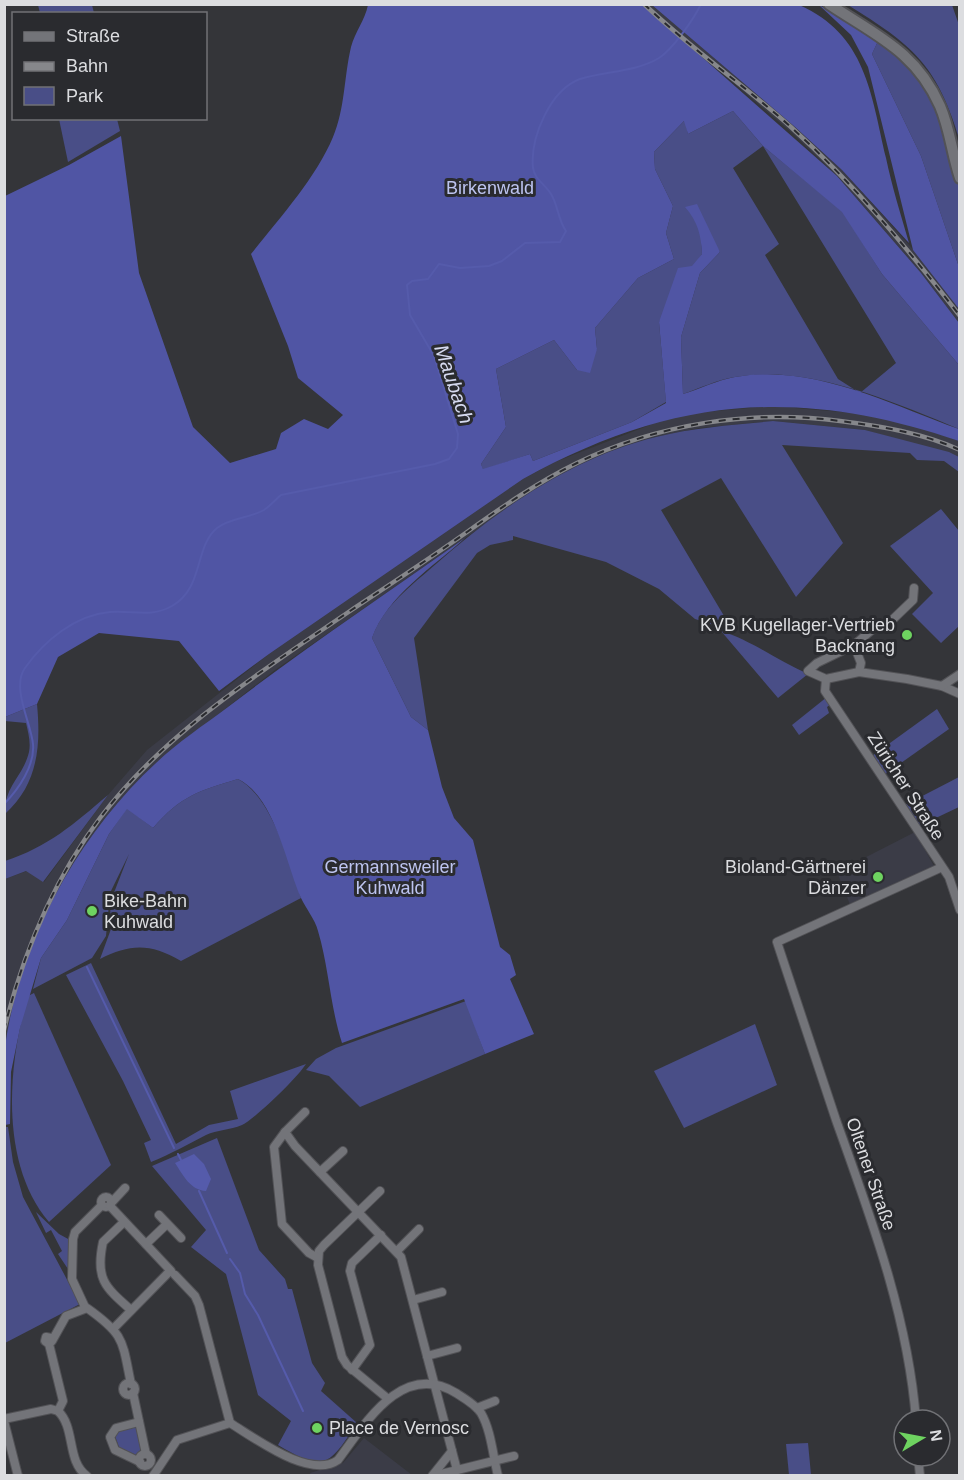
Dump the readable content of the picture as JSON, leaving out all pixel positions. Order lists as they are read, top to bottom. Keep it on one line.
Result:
{"streets":{"street":["Züricher Straße","Oltener Straße"]},"crossings":[["Züricher Straße","Oltener Straße"]],"water":["Maubach"],"parks":["Birkenwald","Germannsweiler Kuhwald"],"places":["KVB Kugellager-Vertrieb Backnang","Bioland-Gärtnerei Dänzer","Bike-Bahn Kuhwald","Place de Vernosc"],"legend":["Straße","Bahn","Park"],"north":"right"}
